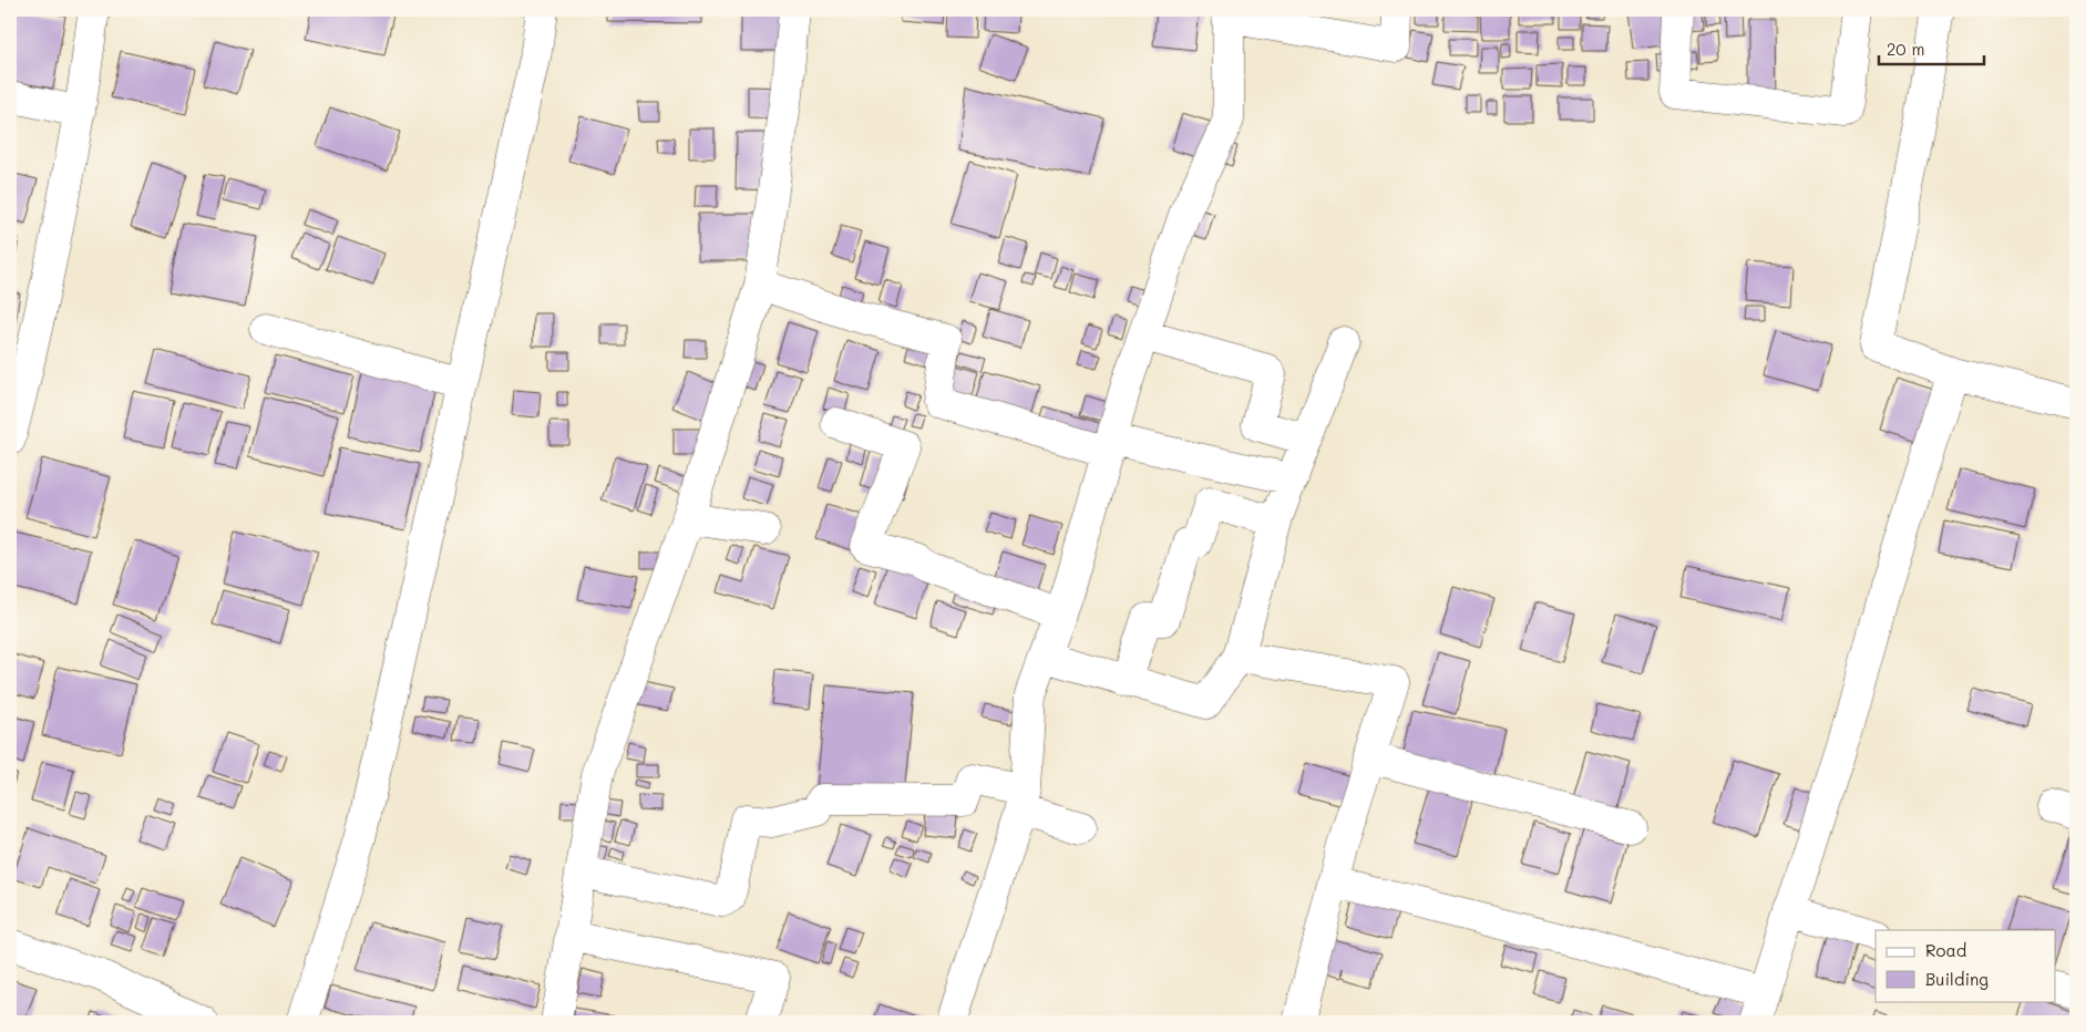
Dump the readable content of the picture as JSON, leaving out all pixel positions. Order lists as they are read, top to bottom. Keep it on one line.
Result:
{"legend":["Road","Building"],"scale_bar":"20 m"}
